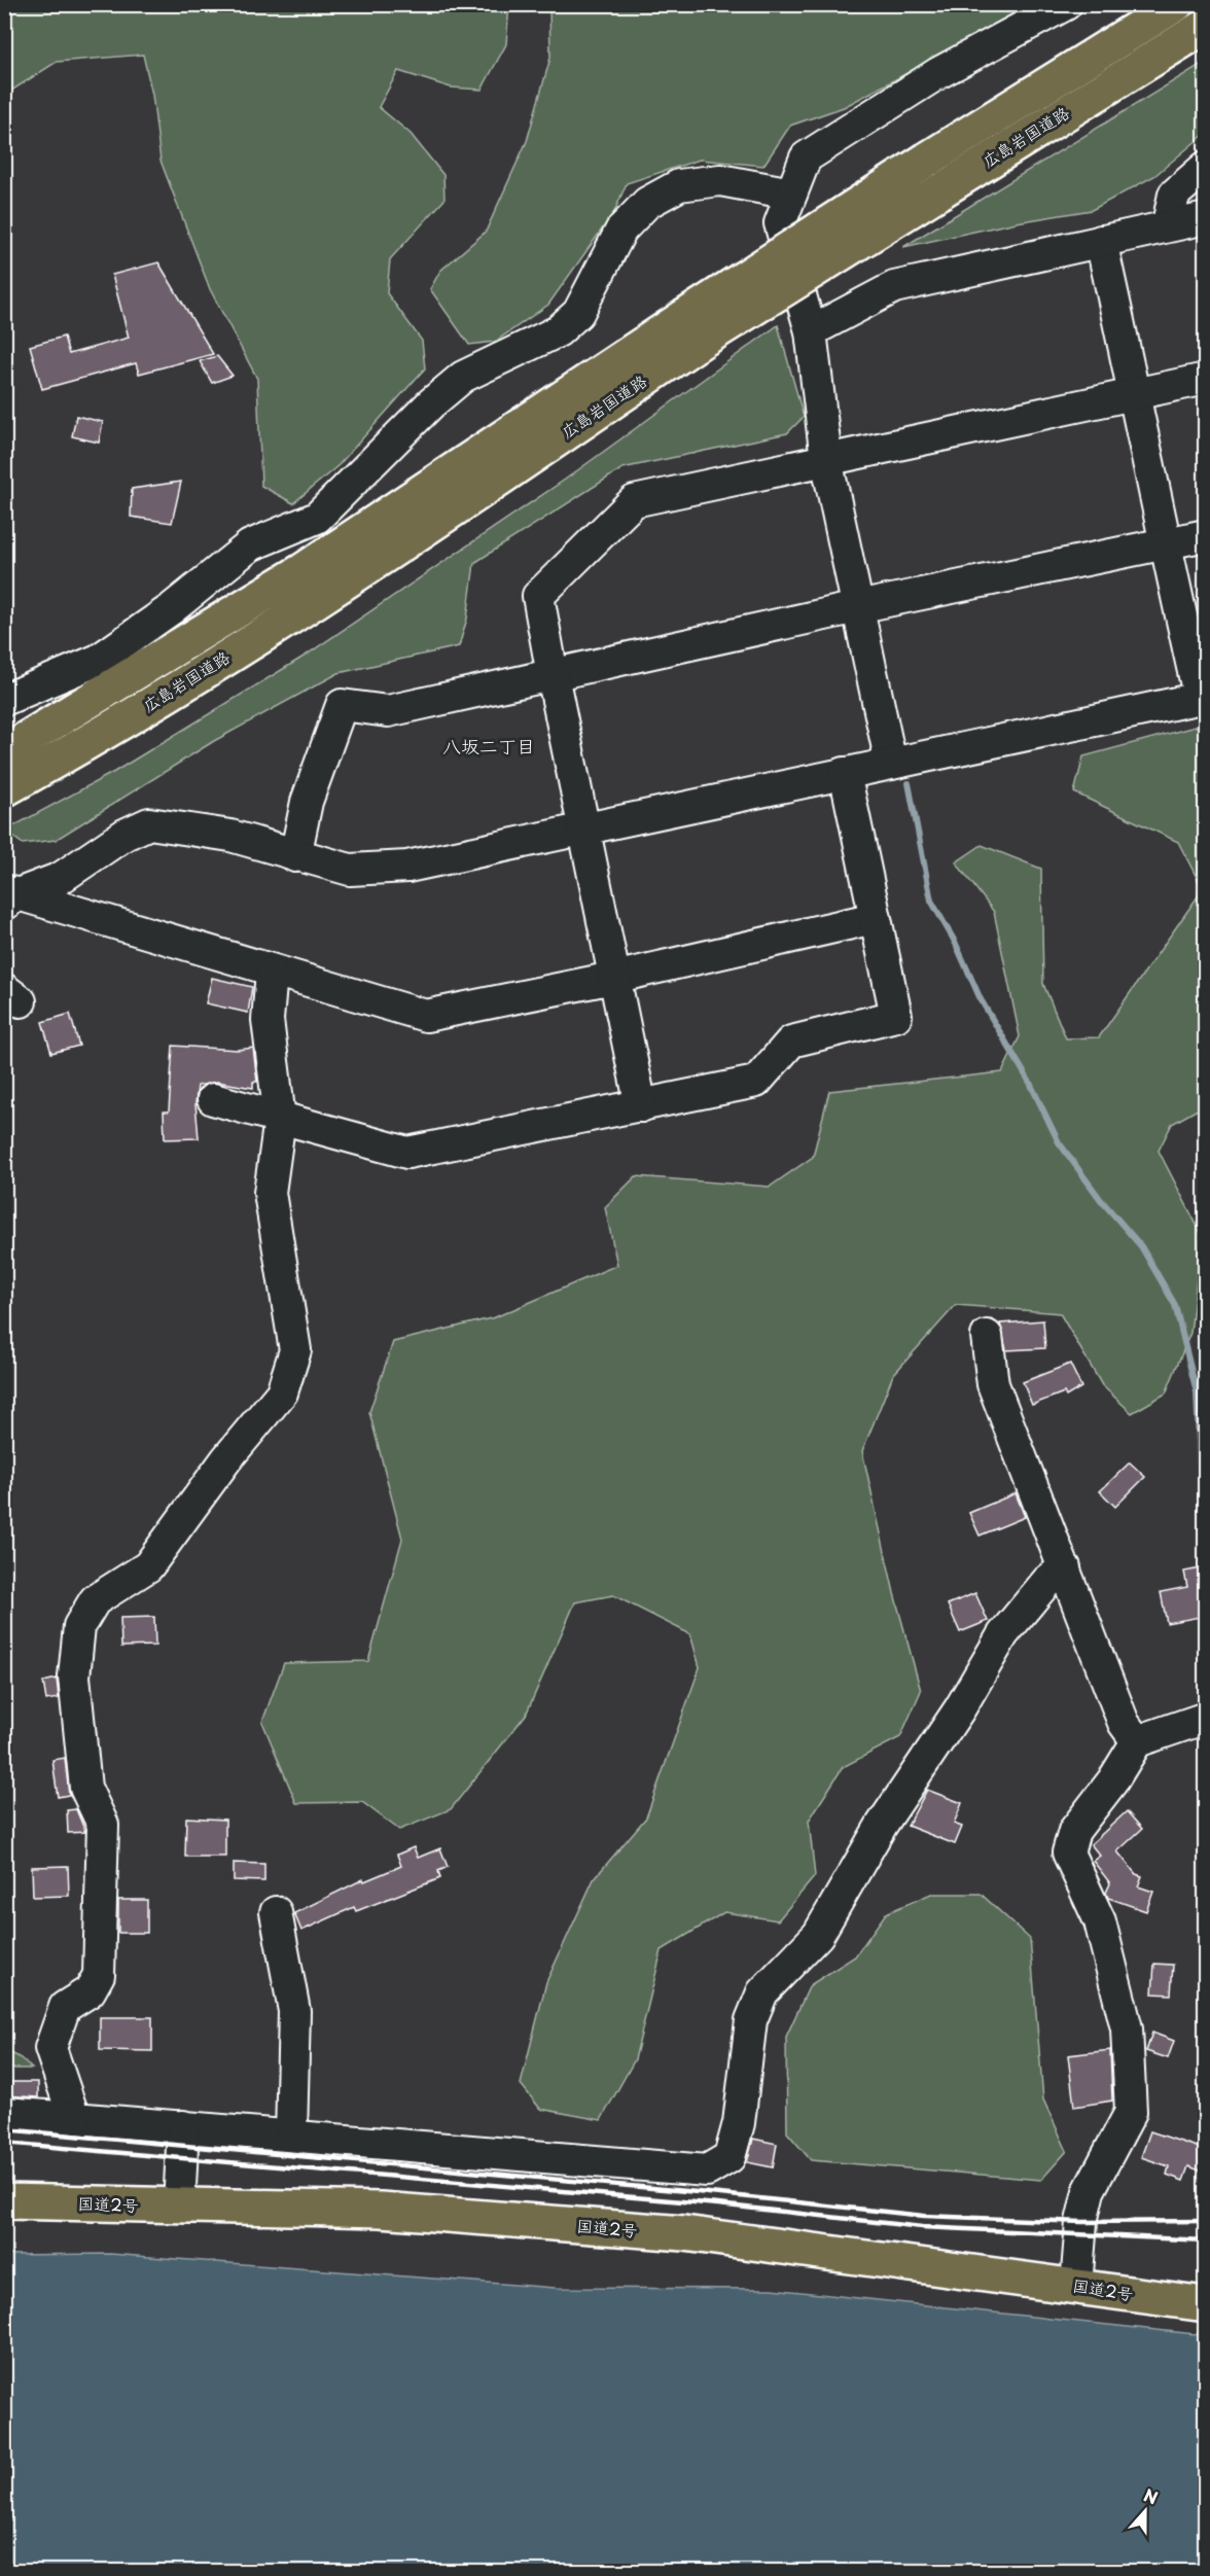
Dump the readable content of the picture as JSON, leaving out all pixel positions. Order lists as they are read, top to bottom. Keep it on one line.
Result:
{"streets":{"highway":["広島岩国道路","国道2号"]},"districts":["八坂二丁目"],"north":"top"}
